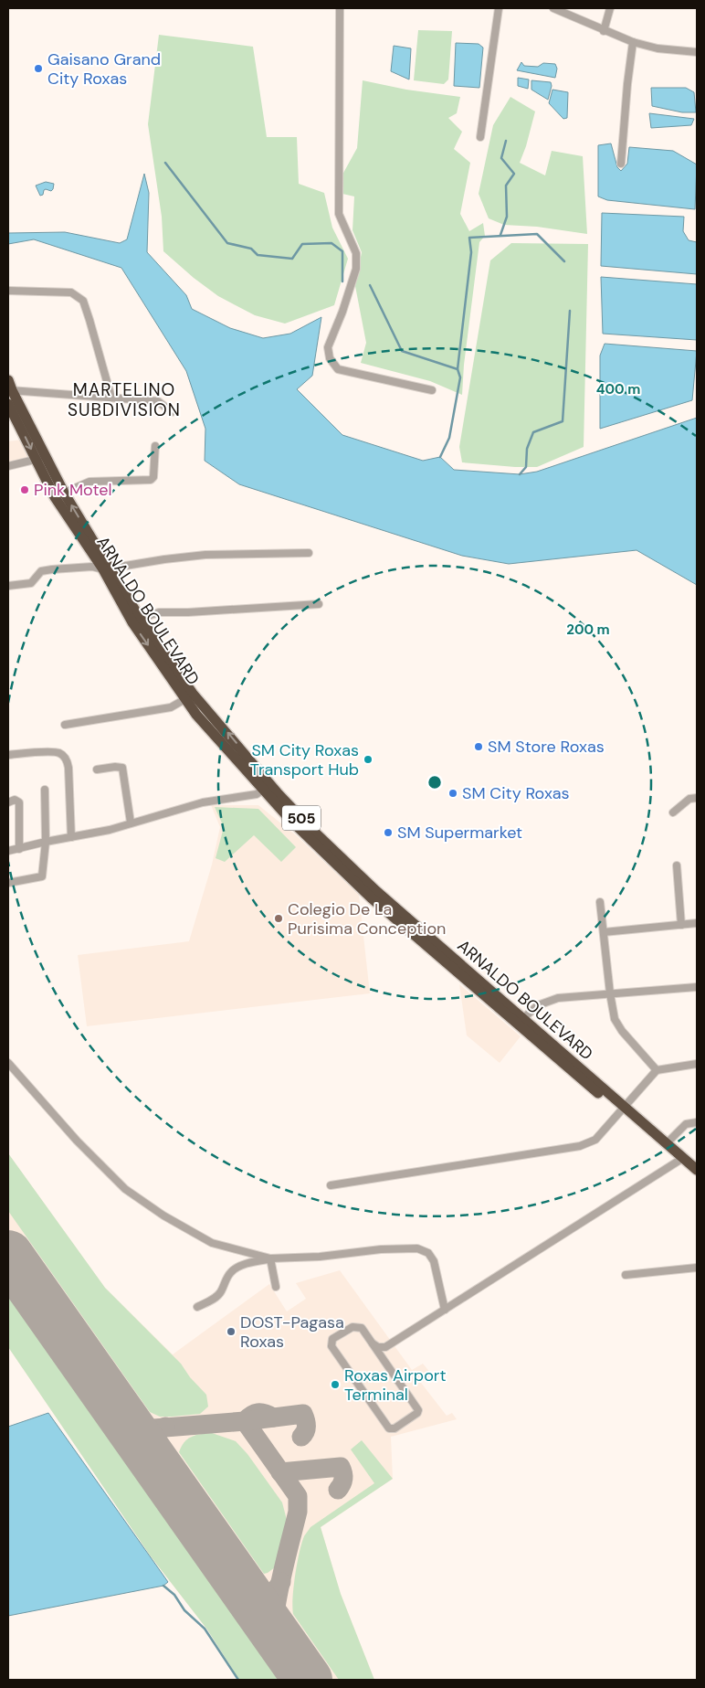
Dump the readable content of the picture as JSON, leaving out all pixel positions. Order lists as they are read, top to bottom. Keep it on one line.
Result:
{"streets":{"highway":["ARNALDO BOULEVARD","505"]},"districts":["MARTELINO SUBDIVISION"],"places":["Gaisano Grand City Roxas","Pink Motel","SM Store Roxas","SM City Roxas Transport Hub","SM City Roxas","SM Supermarket","Colegio De La Purisima Conception","DOST-Pagasa Roxas","Roxas Airport Terminal"],"rings":["400 m","200 m"]}
